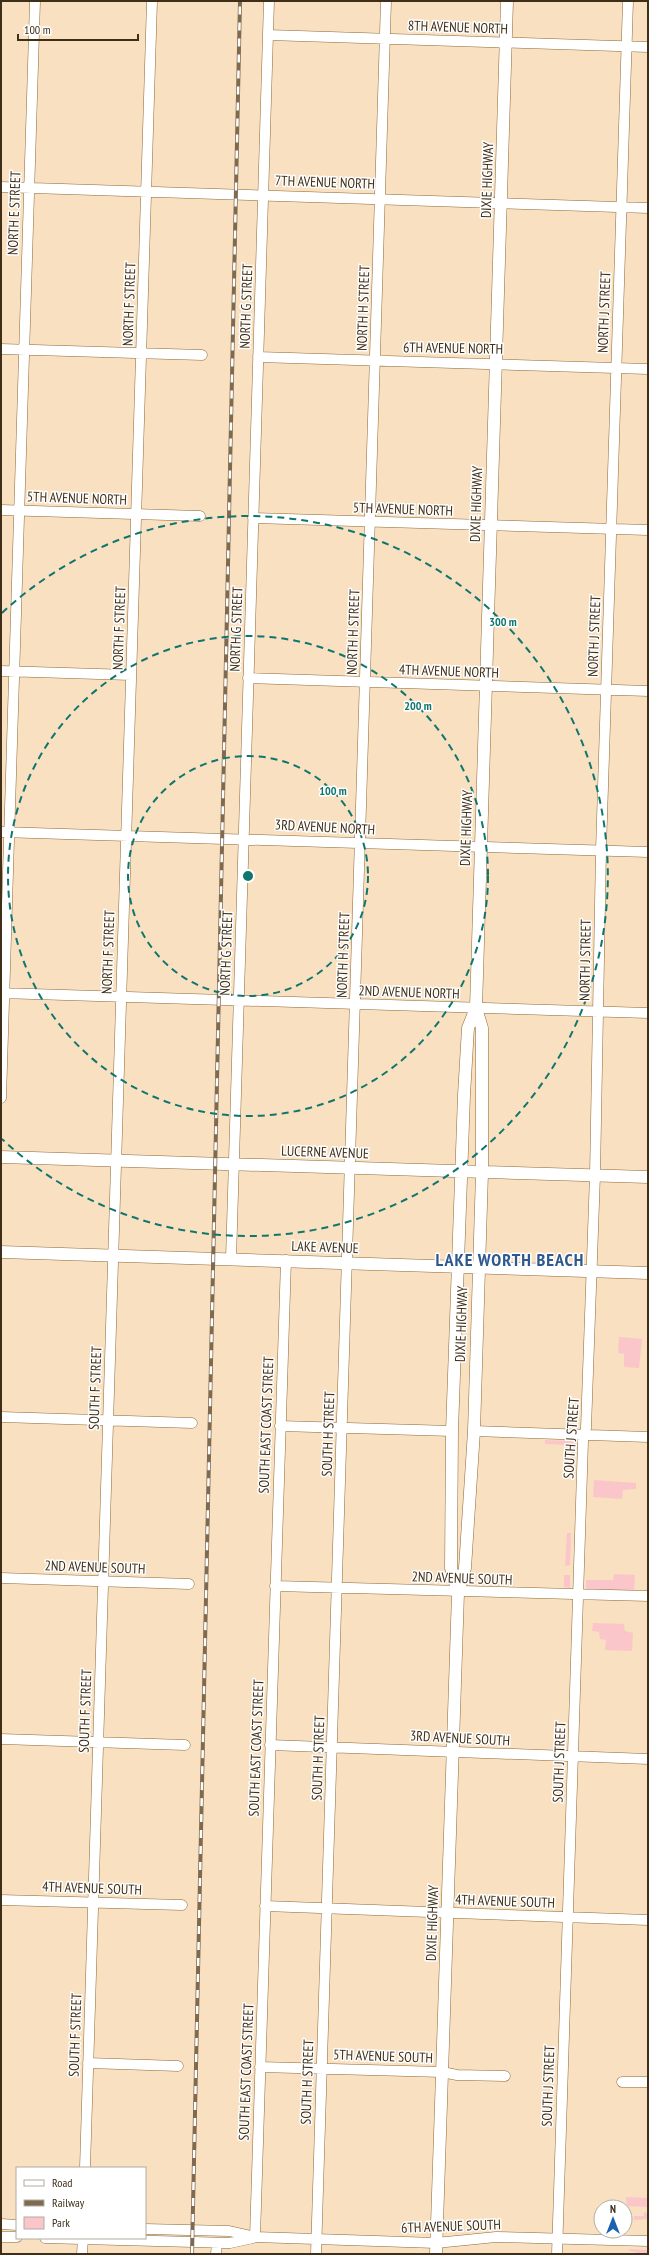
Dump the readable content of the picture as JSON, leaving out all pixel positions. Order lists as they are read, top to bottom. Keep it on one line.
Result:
{"streets":{"main road":["DIXIE HIGHWAY","LUCERNE AVENUE","LAKE AVENUE"],"street":["8TH AVENUE NORTH","7TH AVENUE NORTH","NORTH E STREET","NORTH F STREET","NORTH G STREET","NORTH H STREET","NORTH J STREET","6TH AVENUE NORTH","5TH AVENUE NORTH","4TH AVENUE NORTH","3RD AVENUE NORTH","2ND AVENUE NORTH","SOUTH F STREET","SOUTH EAST COAST STREET","SOUTH H STREET","SOUTH J STREET","2ND AVENUE SOUTH","3RD AVENUE SOUTH","4TH AVENUE SOUTH","5TH AVENUE SOUTH","6TH AVENUE SOUTH"]},"crossings":[["8TH AVENUE NORTH","DIXIE HIGHWAY"],["8TH AVENUE NORTH","NORTH G STREET"],["8TH AVENUE NORTH","NORTH H STREET"],["8TH AVENUE NORTH","NORTH J STREET"],["DIXIE HIGHWAY","7TH AVENUE NORTH"],["DIXIE HIGHWAY","6TH AVENUE NORTH"],["DIXIE HIGHWAY","5TH AVENUE NORTH"],["DIXIE HIGHWAY","4TH AVENUE NORTH"],["DIXIE HIGHWAY","3RD AVENUE NORTH"],["DIXIE HIGHWAY","2ND AVENUE NORTH"],["DIXIE HIGHWAY","LUCERNE AVENUE"],["DIXIE HIGHWAY","LAKE AVENUE"],["DIXIE HIGHWAY","2ND AVENUE SOUTH"],["DIXIE HIGHWAY","3RD AVENUE SOUTH"],["DIXIE HIGHWAY","4TH AVENUE SOUTH"],["DIXIE HIGHWAY","5TH AVENUE SOUTH"],["DIXIE HIGHWAY","6TH AVENUE SOUTH"],["7TH AVENUE NORTH","NORTH E STREET"],["7TH AVENUE NORTH","NORTH F STREET"],["7TH AVENUE NORTH","NORTH G STREET"],["7TH AVENUE NORTH","NORTH H STREET"],["7TH AVENUE NORTH","NORTH J STREET"],["NORTH E STREET","5TH AVENUE NORTH"],["NORTH E STREET","3RD AVENUE NORTH"],["NORTH E STREET","2ND AVENUE NORTH"],["NORTH F STREET","5TH AVENUE NORTH"],["NORTH F STREET","3RD AVENUE NORTH"],["NORTH F STREET","2ND AVENUE NORTH"],["NORTH F STREET","LUCERNE AVENUE"],["NORTH F STREET","LAKE AVENUE"],["NORTH F STREET","SOUTH F STREET"],["NORTH G STREET","6TH AVENUE NORTH"],["NORTH G STREET","5TH AVENUE NORTH"],["NORTH G STREET","4TH AVENUE NORTH"],["NORTH G STREET","3RD AVENUE NORTH"],["NORTH G STREET","2ND AVENUE NORTH"],["NORTH G STREET","LUCERNE AVENUE"],["NORTH G STREET","LAKE AVENUE"],["NORTH H STREET","6TH AVENUE NORTH"],["NORTH H STREET","5TH AVENUE NORTH"],["NORTH H STREET","4TH AVENUE NORTH"],["NORTH H STREET","3RD AVENUE NORTH"],["NORTH H STREET","2ND AVENUE NORTH"],["NORTH H STREET","LUCERNE AVENUE"],["NORTH H STREET","LAKE AVENUE"],["NORTH H STREET","SOUTH H STREET"],["NORTH J STREET","6TH AVENUE NORTH"],["NORTH J STREET","5TH AVENUE NORTH"],["NORTH J STREET","4TH AVENUE NORTH"],["NORTH J STREET","3RD AVENUE NORTH"],["NORTH J STREET","2ND AVENUE NORTH"],["NORTH J STREET","LUCERNE AVENUE"],["NORTH J STREET","LAKE AVENUE"],["NORTH J STREET","SOUTH J STREET"],["LAKE AVENUE","SOUTH F STREET"],["LAKE AVENUE","SOUTH EAST COAST STREET"],["LAKE AVENUE","SOUTH H STREET"],["LAKE AVENUE","SOUTH J STREET"],["SOUTH F STREET","2ND AVENUE SOUTH"],["SOUTH F STREET","4TH AVENUE SOUTH"],["SOUTH EAST COAST STREET","2ND AVENUE SOUTH"],["SOUTH EAST COAST STREET","3RD AVENUE SOUTH"],["SOUTH EAST COAST STREET","4TH AVENUE SOUTH"],["SOUTH EAST COAST STREET","5TH AVENUE SOUTH"],["SOUTH EAST COAST STREET","6TH AVENUE SOUTH"],["SOUTH H STREET","2ND AVENUE SOUTH"],["SOUTH H STREET","3RD AVENUE SOUTH"],["SOUTH H STREET","4TH AVENUE SOUTH"],["SOUTH H STREET","5TH AVENUE SOUTH"],["SOUTH H STREET","6TH AVENUE SOUTH"],["SOUTH J STREET","2ND AVENUE SOUTH"],["SOUTH J STREET","3RD AVENUE SOUTH"],["SOUTH J STREET","4TH AVENUE SOUTH"],["SOUTH J STREET","6TH AVENUE SOUTH"]],"districts":["LAKE WORTH BEACH"],"legend":["Road","Railway","Park"],"scale_bar":"100 m","north":"top","rings":["300 m","200 m","100 m"]}
